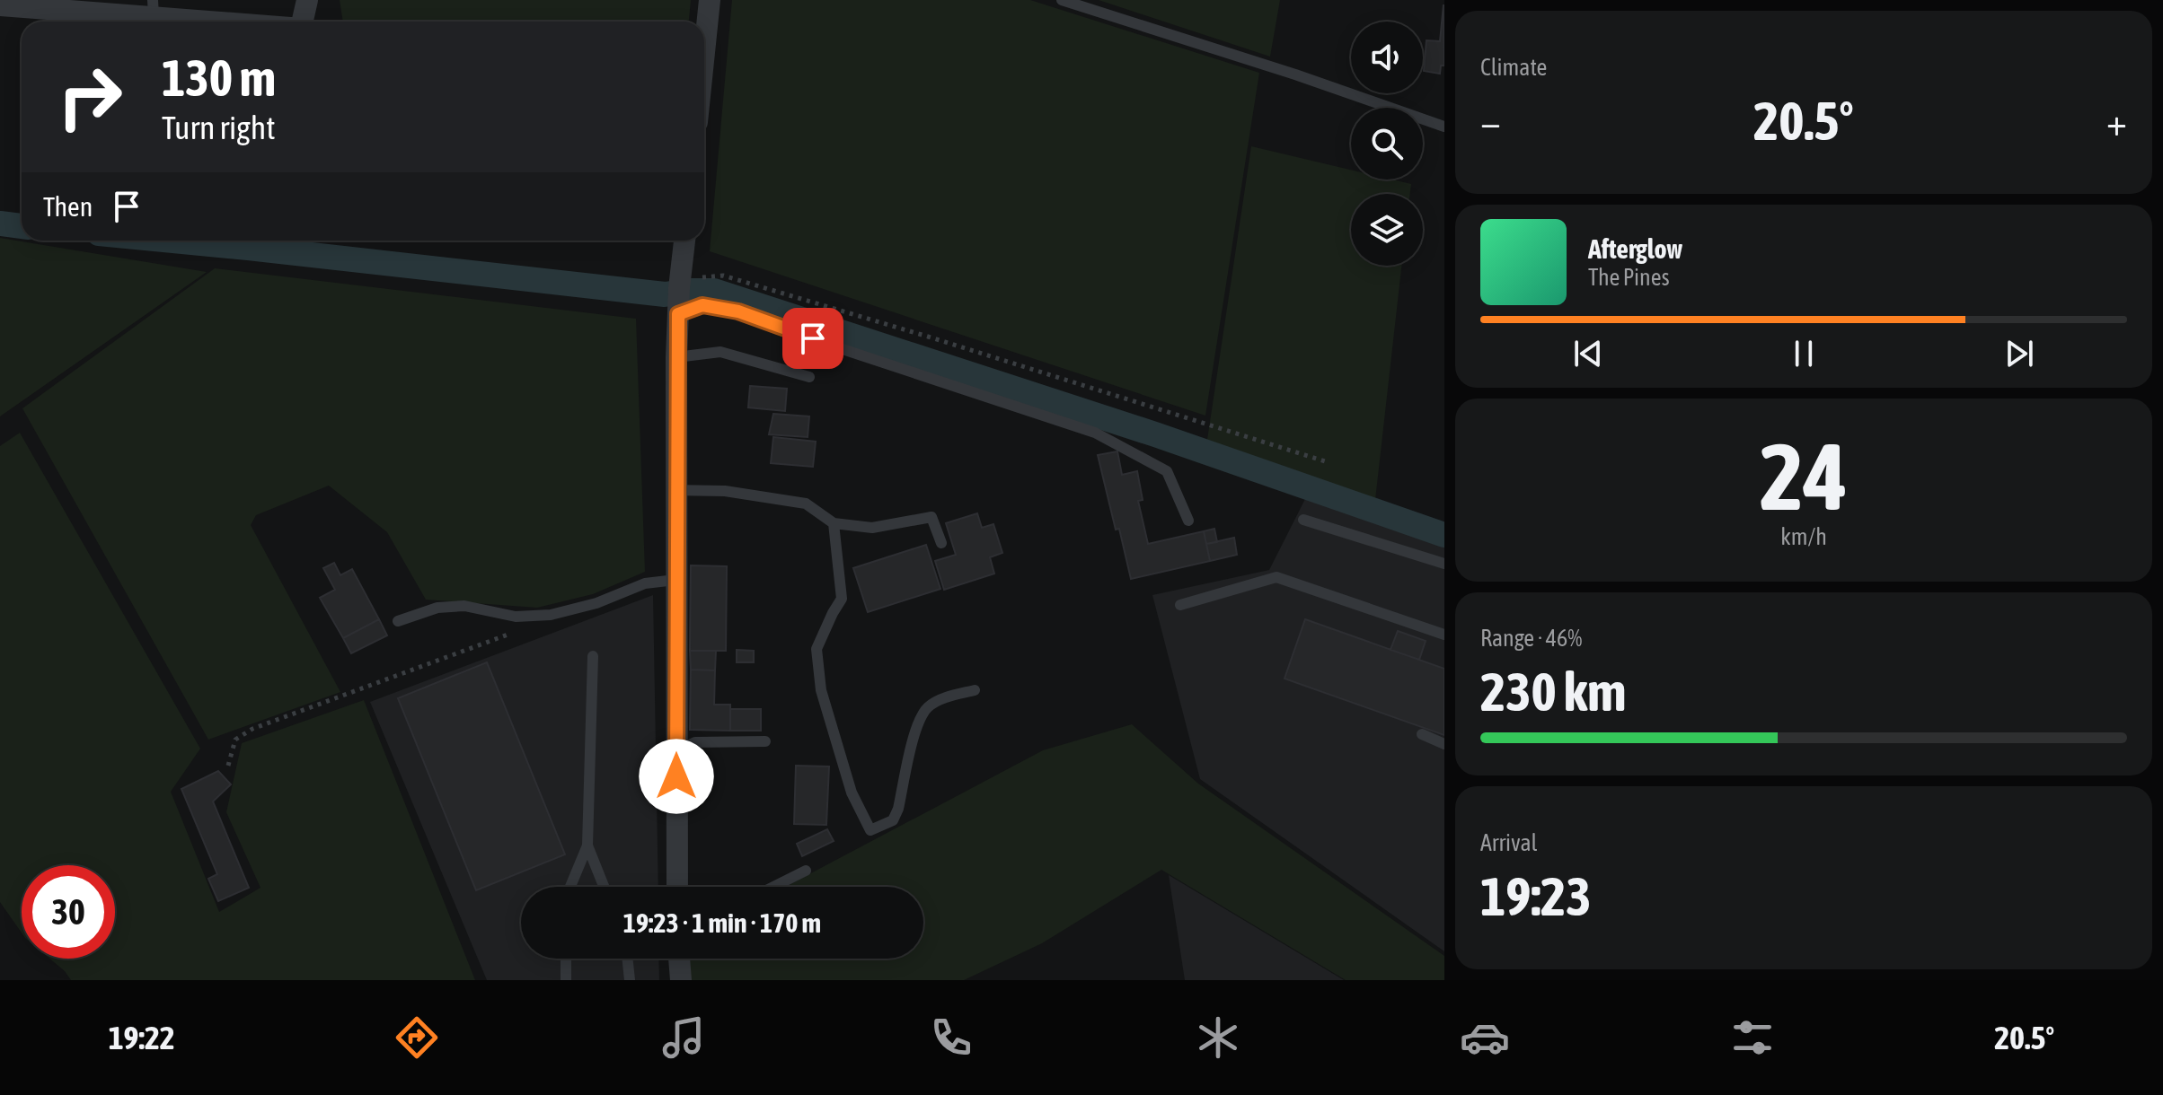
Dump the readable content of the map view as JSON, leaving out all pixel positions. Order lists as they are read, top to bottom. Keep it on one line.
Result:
{"page":{"tile":["Climate",["24","km/h"],["Range · 46%","230 km"],["Arrival","19:23"]],"turn":["130 m","Turn right"],"heat":["−","20.5°","+"],"then":"Then","song":["Afterglow","The Pines"],"limit":"30","trip":"19:23 · 1 min · 170 m","tabs":["19:22","20.5°"]}}
